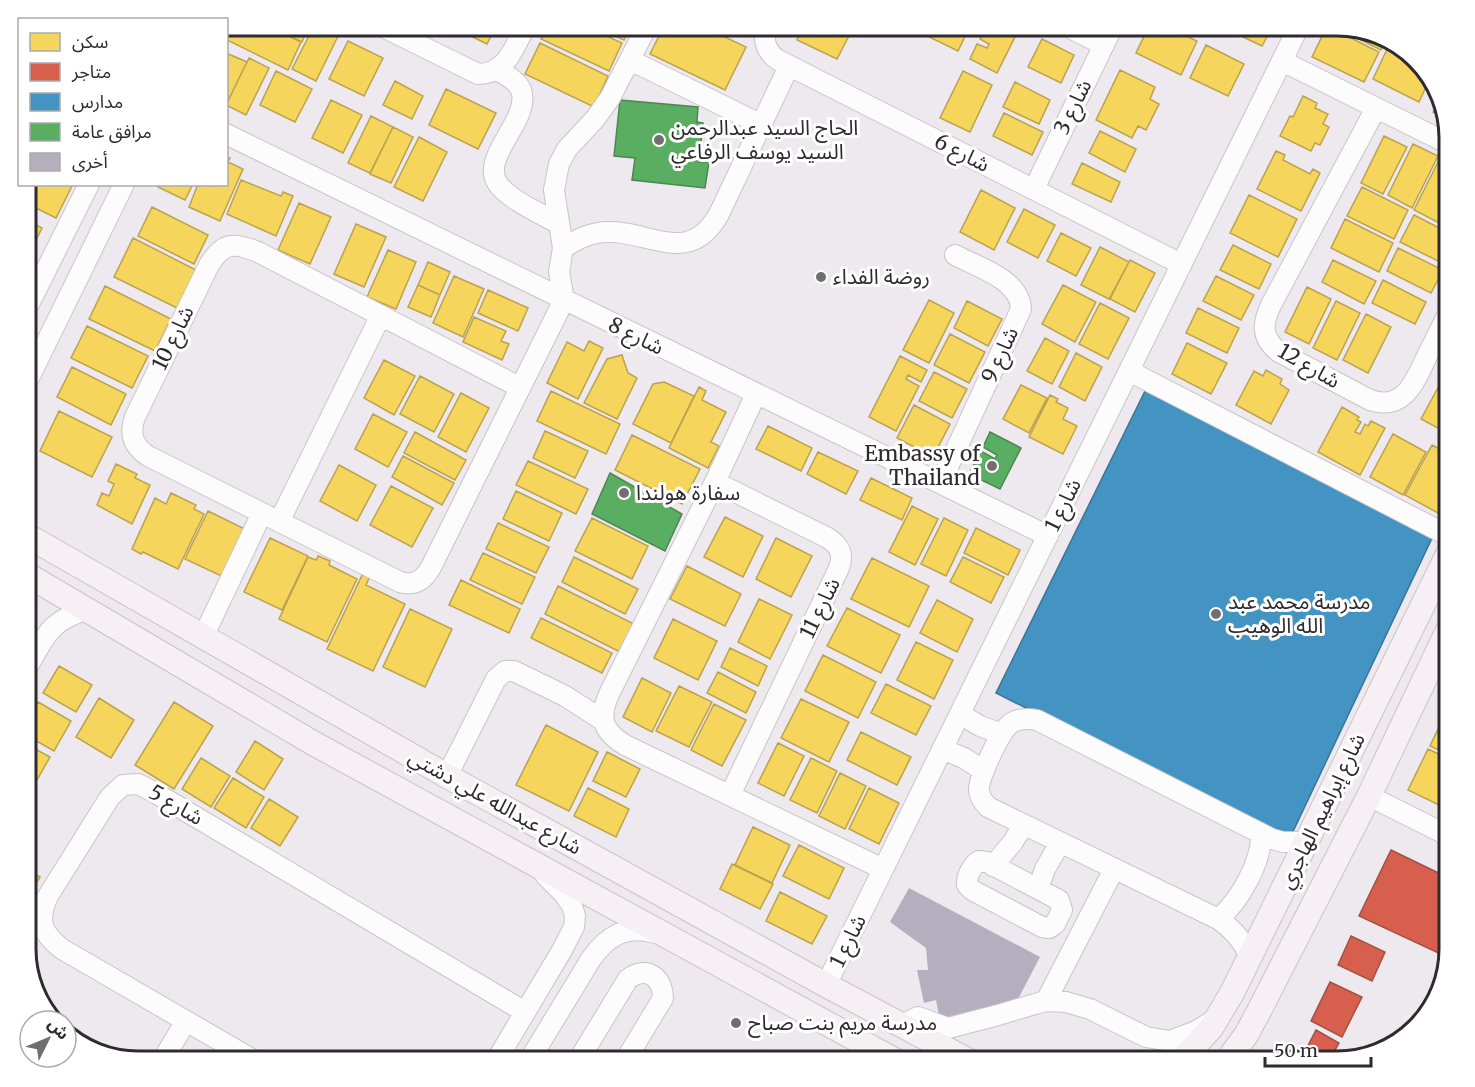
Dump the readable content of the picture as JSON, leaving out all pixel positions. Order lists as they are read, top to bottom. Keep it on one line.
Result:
{"streets":{"main road":["شارع عبدالله علي دشتي","شارع إبراهيم الهاجري"],"street":["شارع 3","شارع 6","شارع 8","شارع 10","شارع 9","شارع 12","شارع 1","شارع 11","شارع 5"]},"crossings":[["شارع 3","شارع 6"],["شارع 6","شارع 1"],["شارع 8","شارع 10"],["شارع 8","شارع 9"],["شارع 8","شارع 1"],["شارع 1","شارع عبدالله علي دشتي"]],"places":["الحاج السيد عبدالرحمن السيد يوسف الرفاعي","روضة الفداء","Embassy of Thailand","سفارة هولندا","مدرسة محمد عبد الله الوهيب","مدرسة مريم بنت صباح"],"legend":["سكن","متاجر","مدارس","مرافق عامة","أخرى"],"scale_bar":"50 m","north":"top right"}
